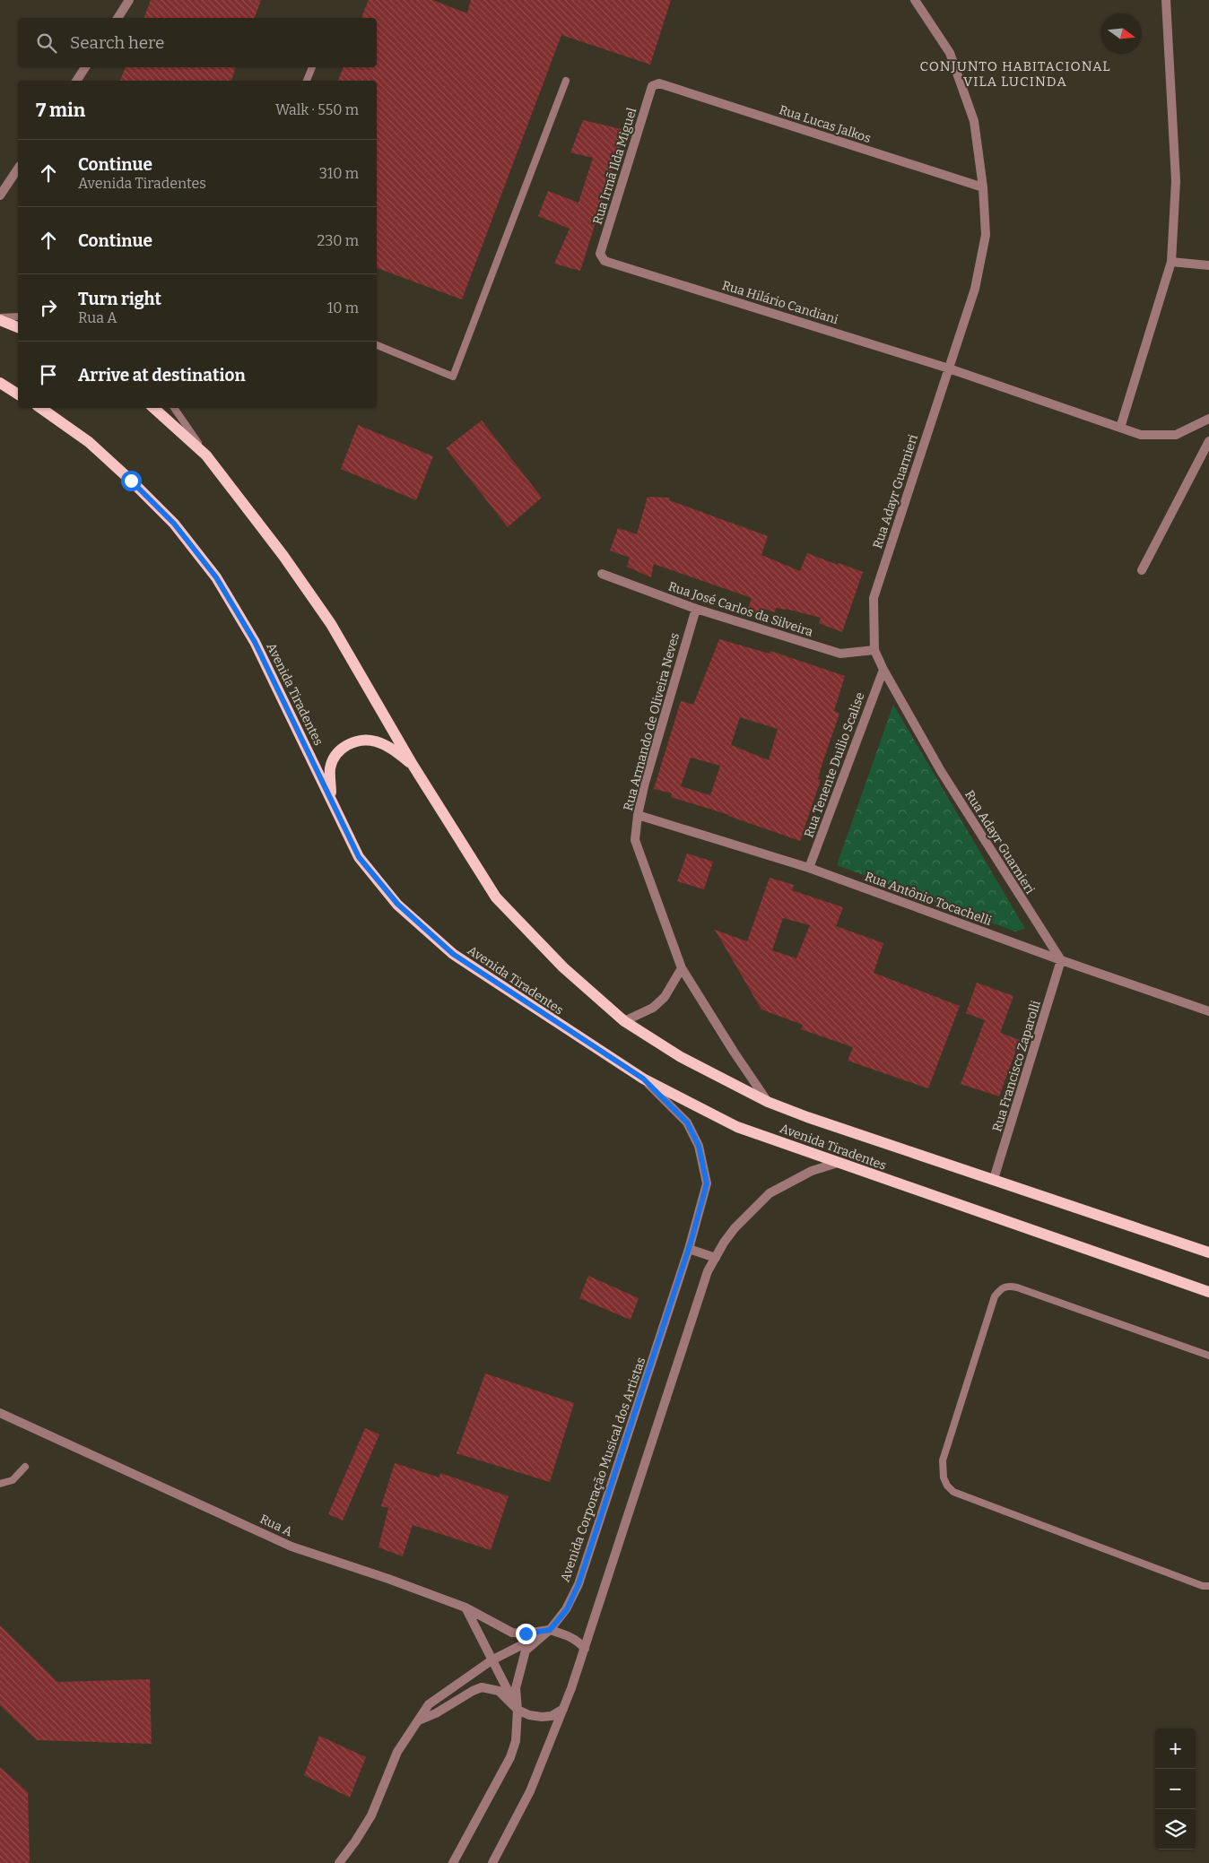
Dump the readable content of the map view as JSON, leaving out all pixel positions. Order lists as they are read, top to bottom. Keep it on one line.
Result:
{"streets":{"main road":["Avenida Tiradentes"],"street":["Rua Lucas Jalkos","Rua Irmã Ilda Miguel","Rua Hilário Candiani","Rua Adayr Guarnieri","Rua José Carlos da Silveira","Rua Armando de Oliveira Neves","Rua Tenente Duilio Scalise","Rua Antônio Tocachelli","Rua Francisco Zaparolli","Avenida Corporação Musical dos Artistas","Rua A"]},"crossings":[["Rua Lucas Jalkos","Rua Irmã Ilda Miguel"],["Rua Lucas Jalkos","Rua Adayr Guarnieri"],["Rua Irmã Ilda Miguel","Rua Hilário Candiani"],["Rua Hilário Candiani","Rua Adayr Guarnieri"],["Rua Adayr Guarnieri","Rua José Carlos da Silveira"],["Rua Adayr Guarnieri","Rua Tenente Duilio Scalise"],["Rua Adayr Guarnieri","Rua Antônio Tocachelli"],["Rua Adayr Guarnieri","Rua Francisco Zaparolli"],["Rua José Carlos da Silveira","Rua Armando de Oliveira Neves"],["Avenida Tiradentes","Rua Armando de Oliveira Neves"],["Avenida Tiradentes","Rua Francisco Zaparolli"],["Avenida Tiradentes","Avenida Corporação Musical dos Artistas"],["Rua Armando de Oliveira Neves","Rua Antônio Tocachelli"],["Rua Tenente Duilio Scalise","Rua Antônio Tocachelli"],["Rua Antônio Tocachelli","Rua Francisco Zaparolli"],["Avenida Corporação Musical dos Artistas","Rua A"]],"districts":["CONJUNTO HABITACIONAL VILA LUCINDA"],"north":"right","page":{"search":"Search here","heading":["7 min","Walk · 550 m"],"list":[["Continue","Avenida Tiradentes","310 m"],["Continue","230 m"],["Turn right","Rua A","10 m"],"Arrive at destination"],"map_buttons":["+","−"]}}
